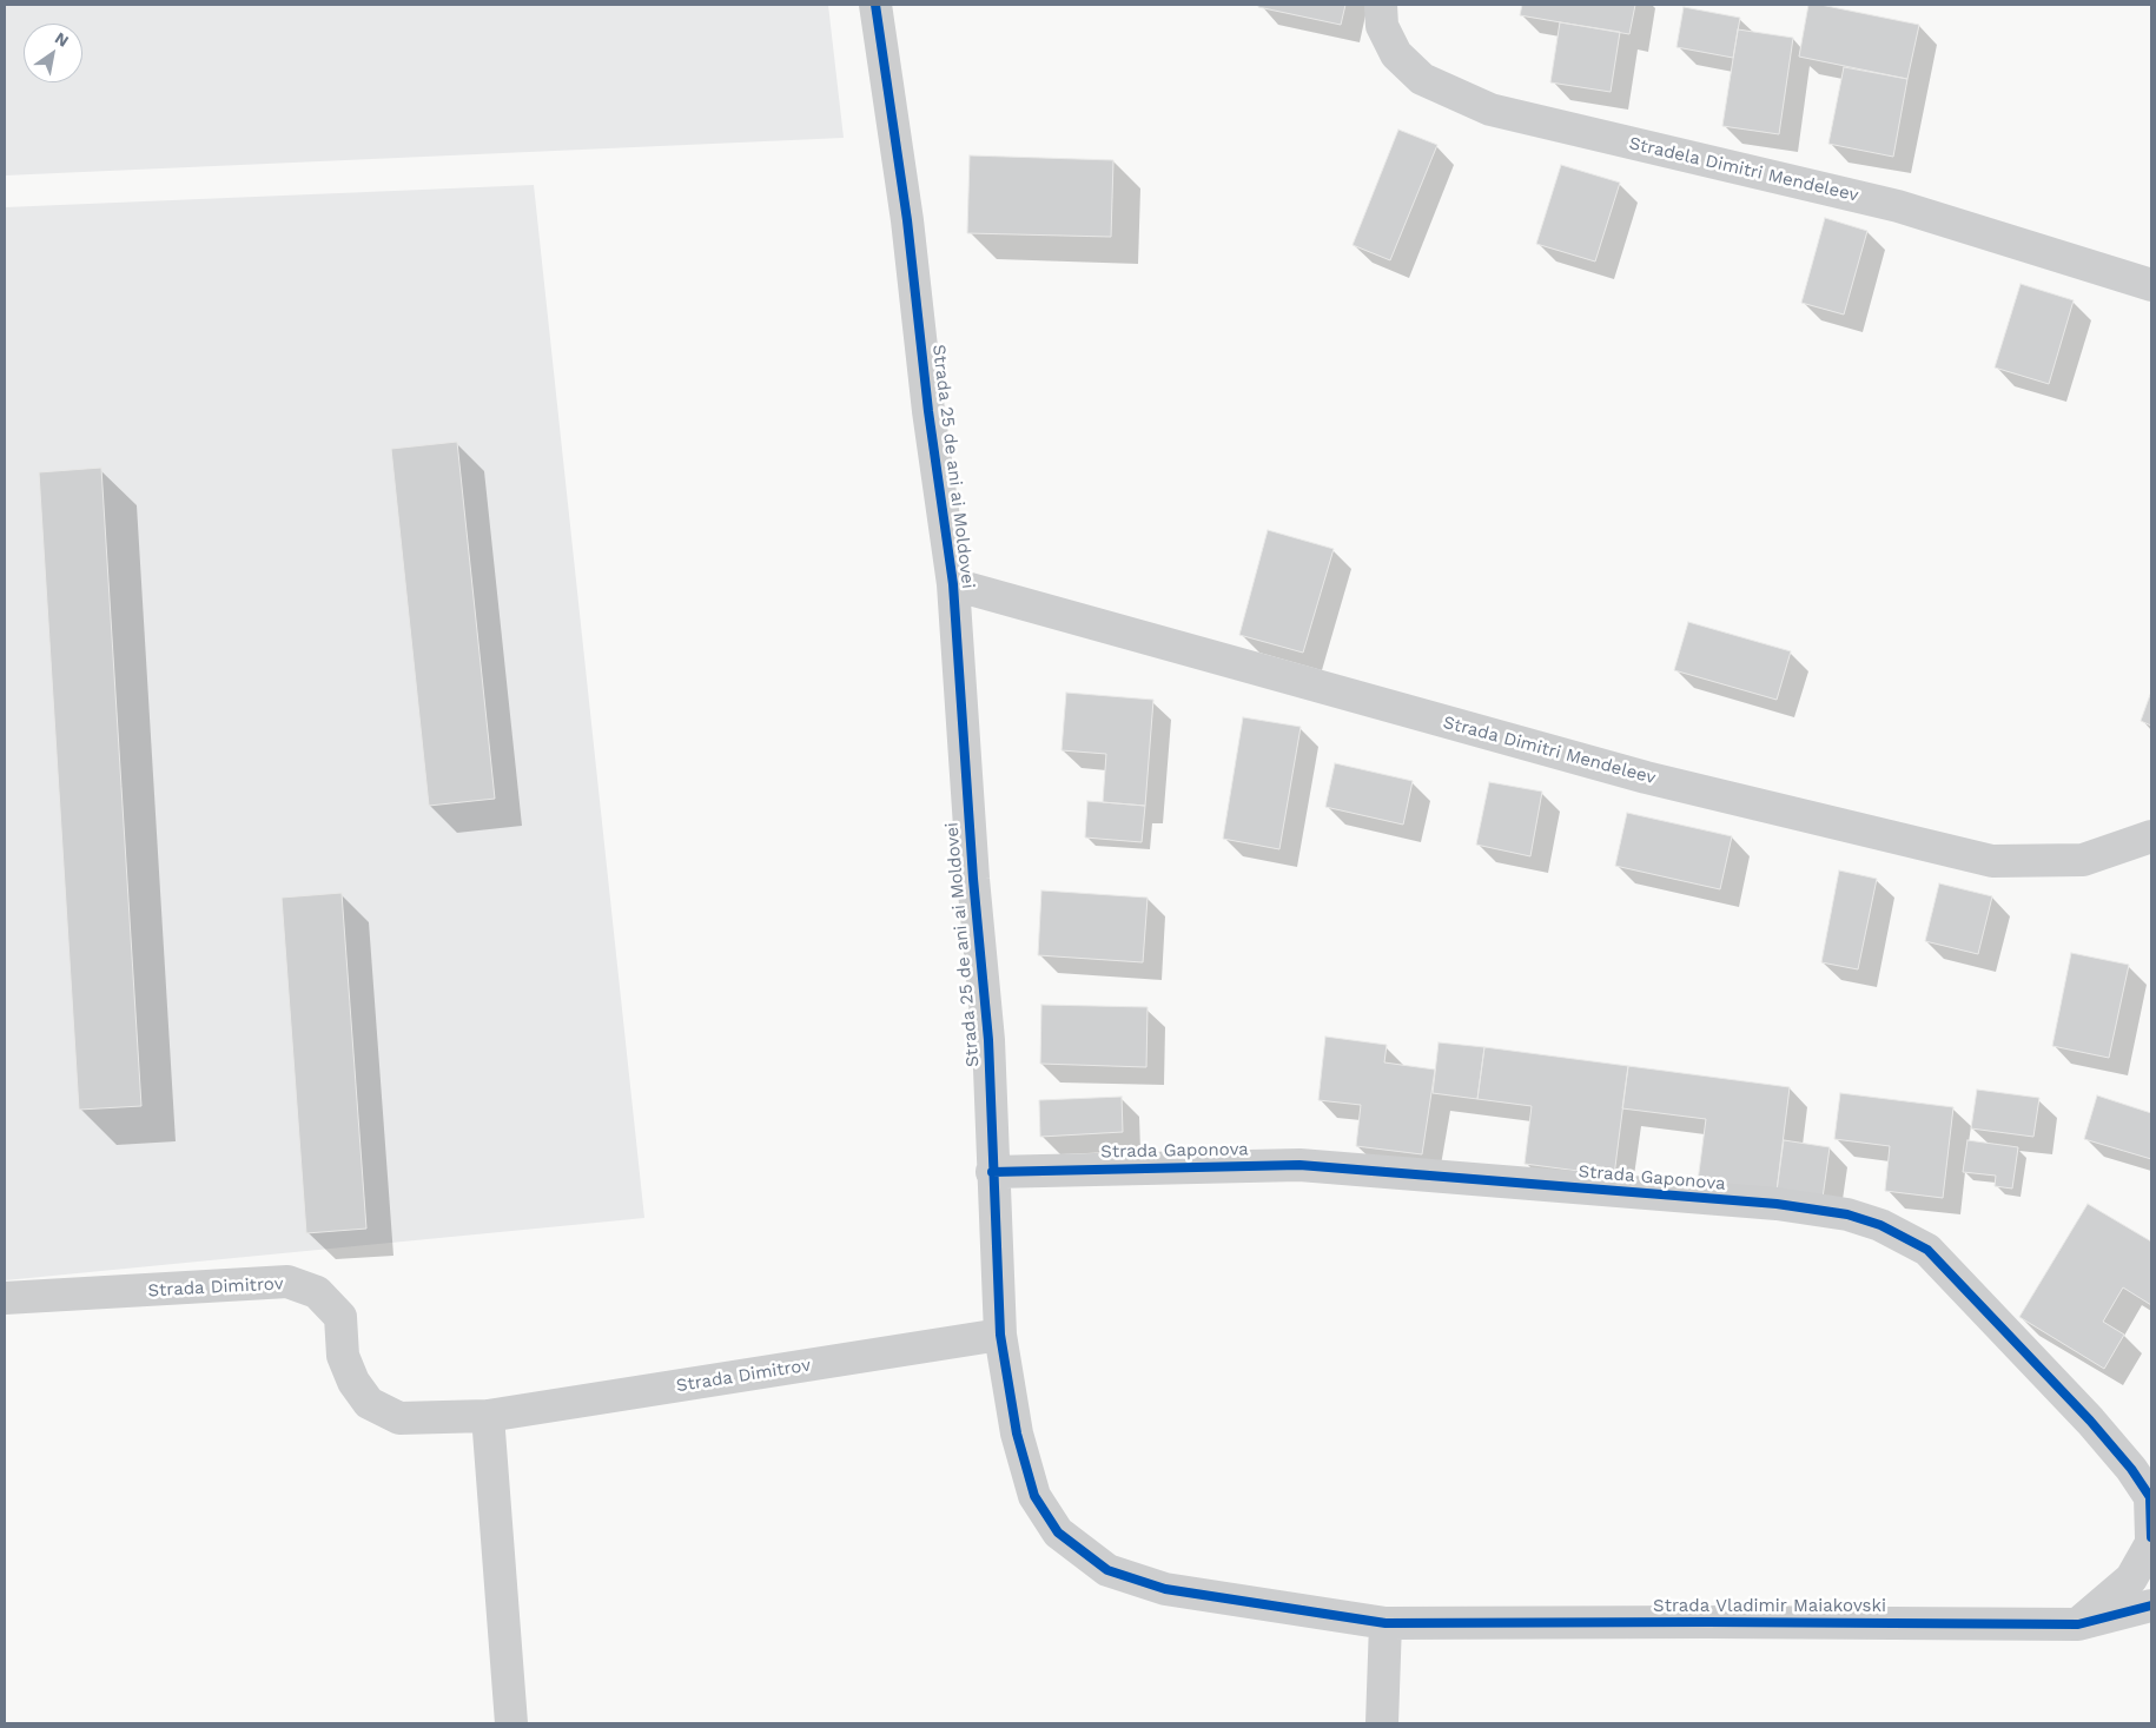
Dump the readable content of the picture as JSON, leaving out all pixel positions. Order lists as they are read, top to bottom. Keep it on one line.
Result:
{"streets":{"street":["Stradela Dimitri Mendeleev","Strada 25 de ani ai Moldovei","Strada Dimitri Mendeleev","Strada Gaponova","Strada Dimitrov","Strada Vladimir Maiakovski"]},"crossings":[["Strada 25 de ani ai Moldovei","Strada Dimitri Mendeleev"],["Strada 25 de ani ai Moldovei","Strada Gaponova"],["Strada 25 de ani ai Moldovei","Strada Dimitrov"],["Strada 25 de ani ai Moldovei","Strada Vladimir Maiakovski"]],"north":"top right"}
